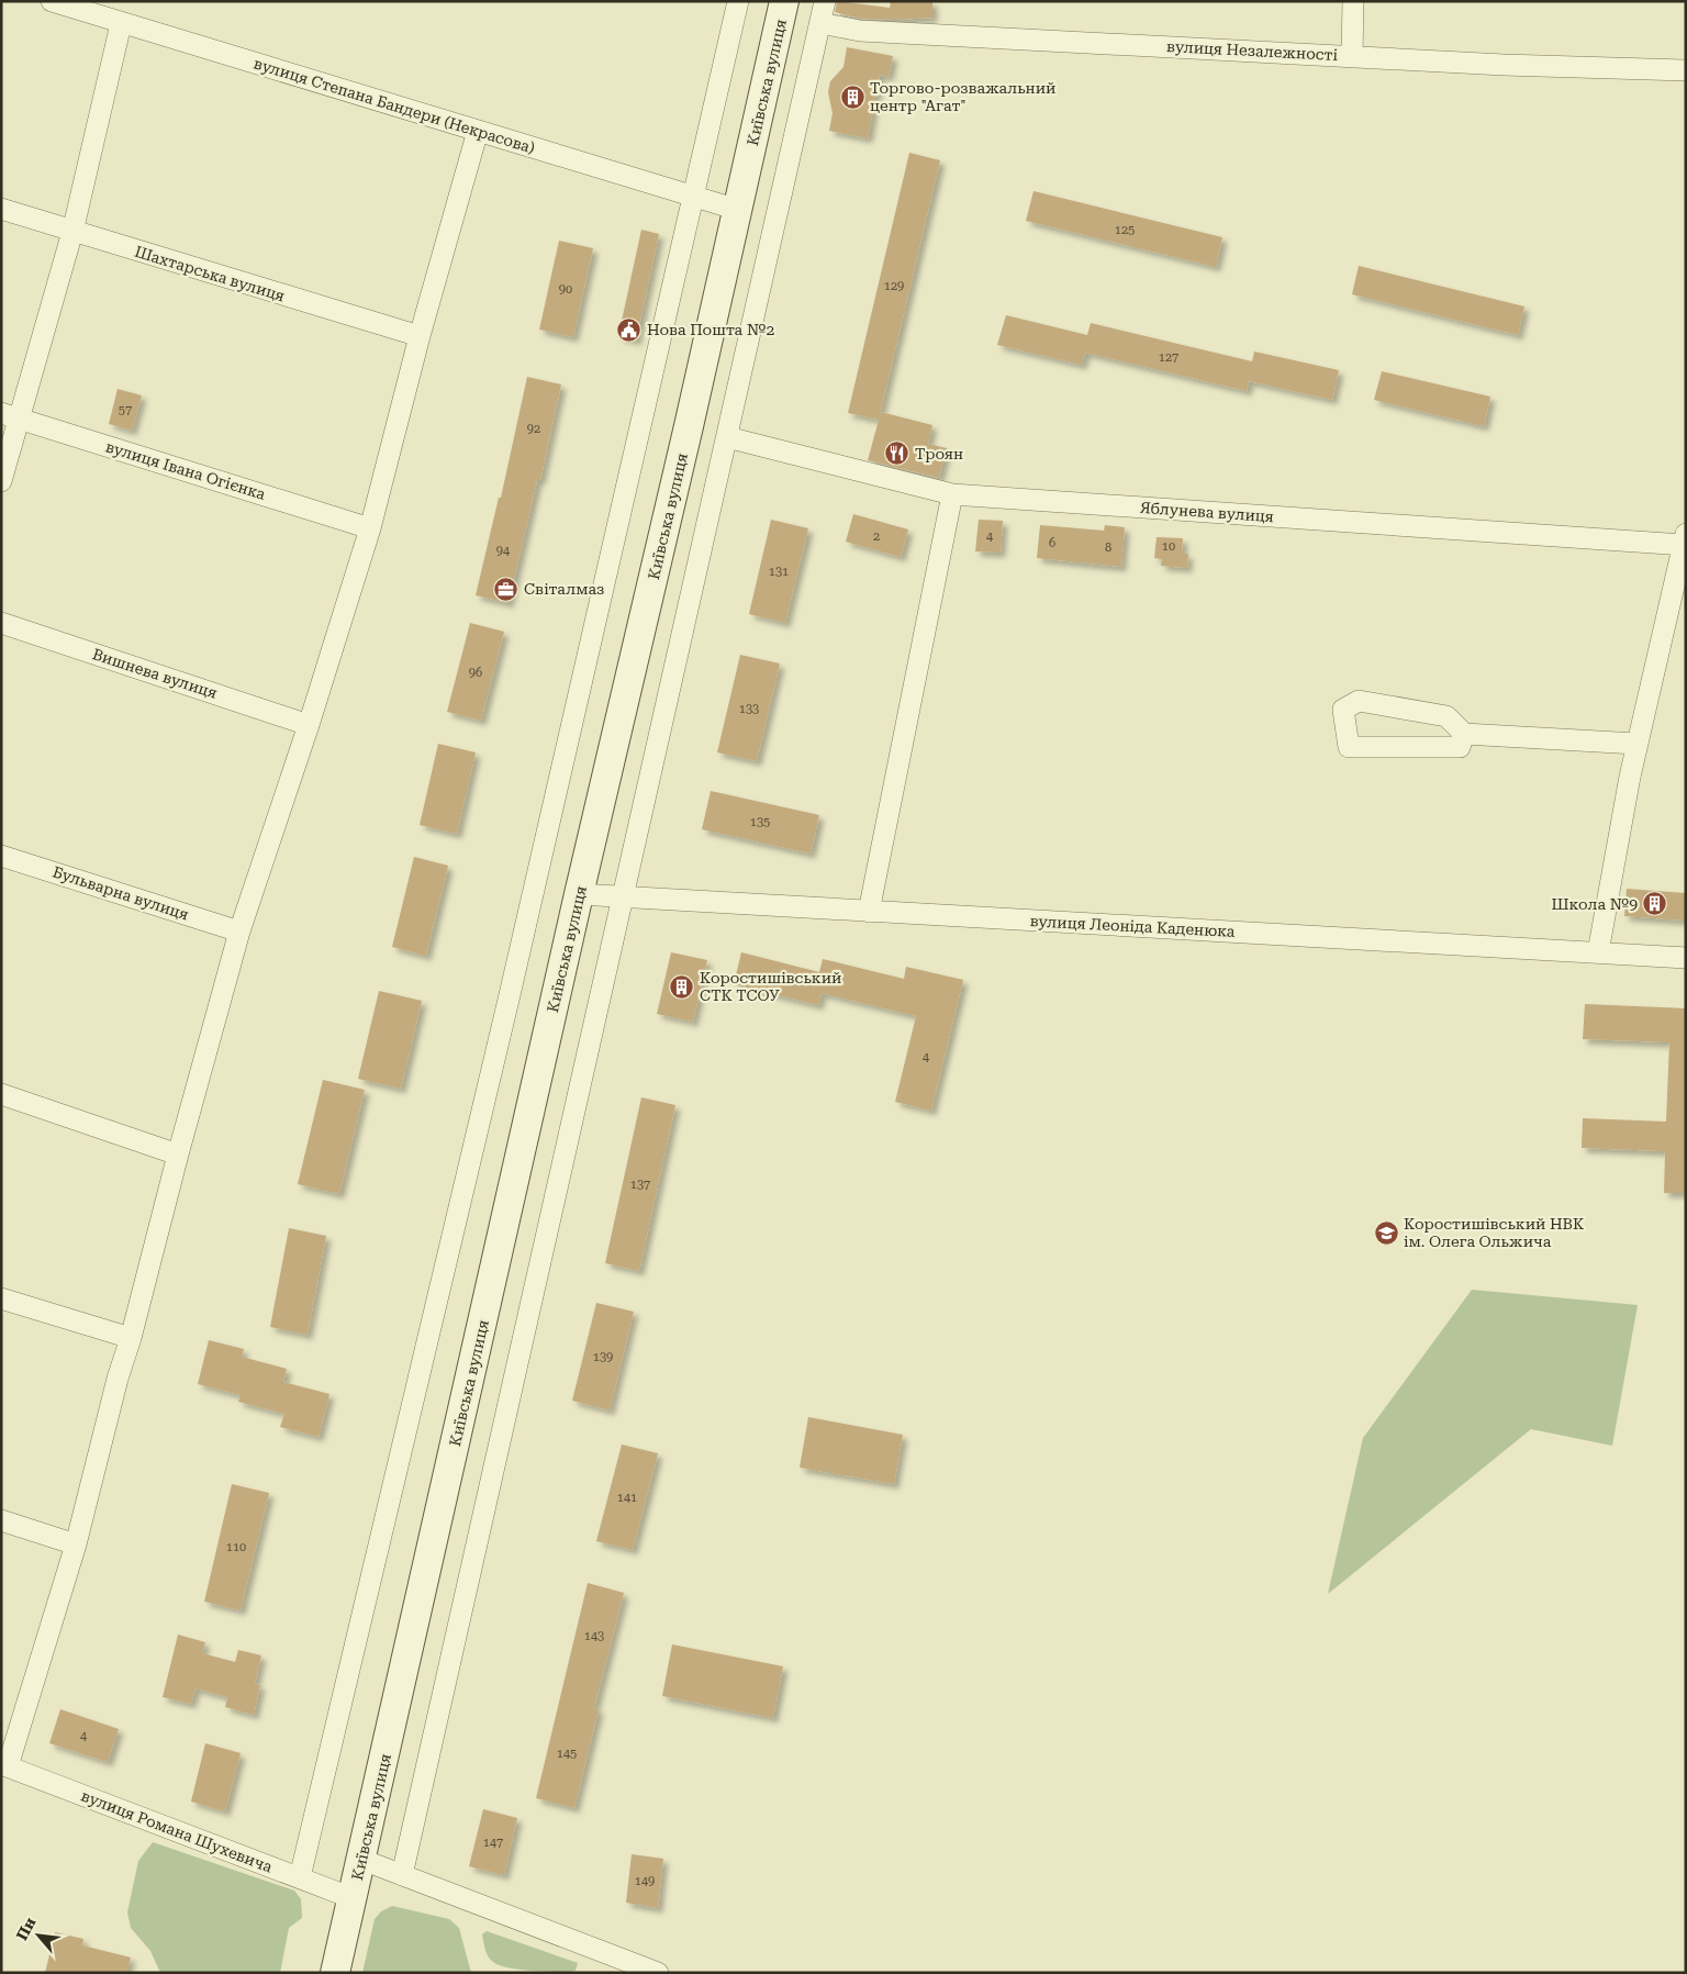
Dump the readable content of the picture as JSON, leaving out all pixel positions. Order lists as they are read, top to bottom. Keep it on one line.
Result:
{"streets":{"main road":["Київська вулиця"],"street":["вулиця Незалежності","вулиця Степана Бандери (Некрасова)","Шахтарська вулиця","вулиця Івана Огієнка","Яблунева вулиця","Вишнева вулиця","Бульварна вулиця","вулиця Леоніда Каденюка","вулиця Романа Шухевича"]},"crossings":[["Київська вулиця","вулиця Степана Бандери (Некрасова)"],["Київська вулиця","вулиця Леоніда Каденюка"],["Київська вулиця","вулиця Романа Шухевича"]],"places":{"building":["Торгово-розважальний центр \"Агат\"","Школа №9","Коростишівський СТК ТСОУ"],"public building":["Нова Пошта №2"],"restaurant":["Троян"],"office":["Світалмаз"],"school or university":["Коростишівський НВК ім. Олега Ольжича"]},"house_numbers":["125","129","90","127","57","92","2","4","6","10","8","94","131","96","133","135","4","137","139","141","110","143","4","145","147","149"],"north":"top left"}
